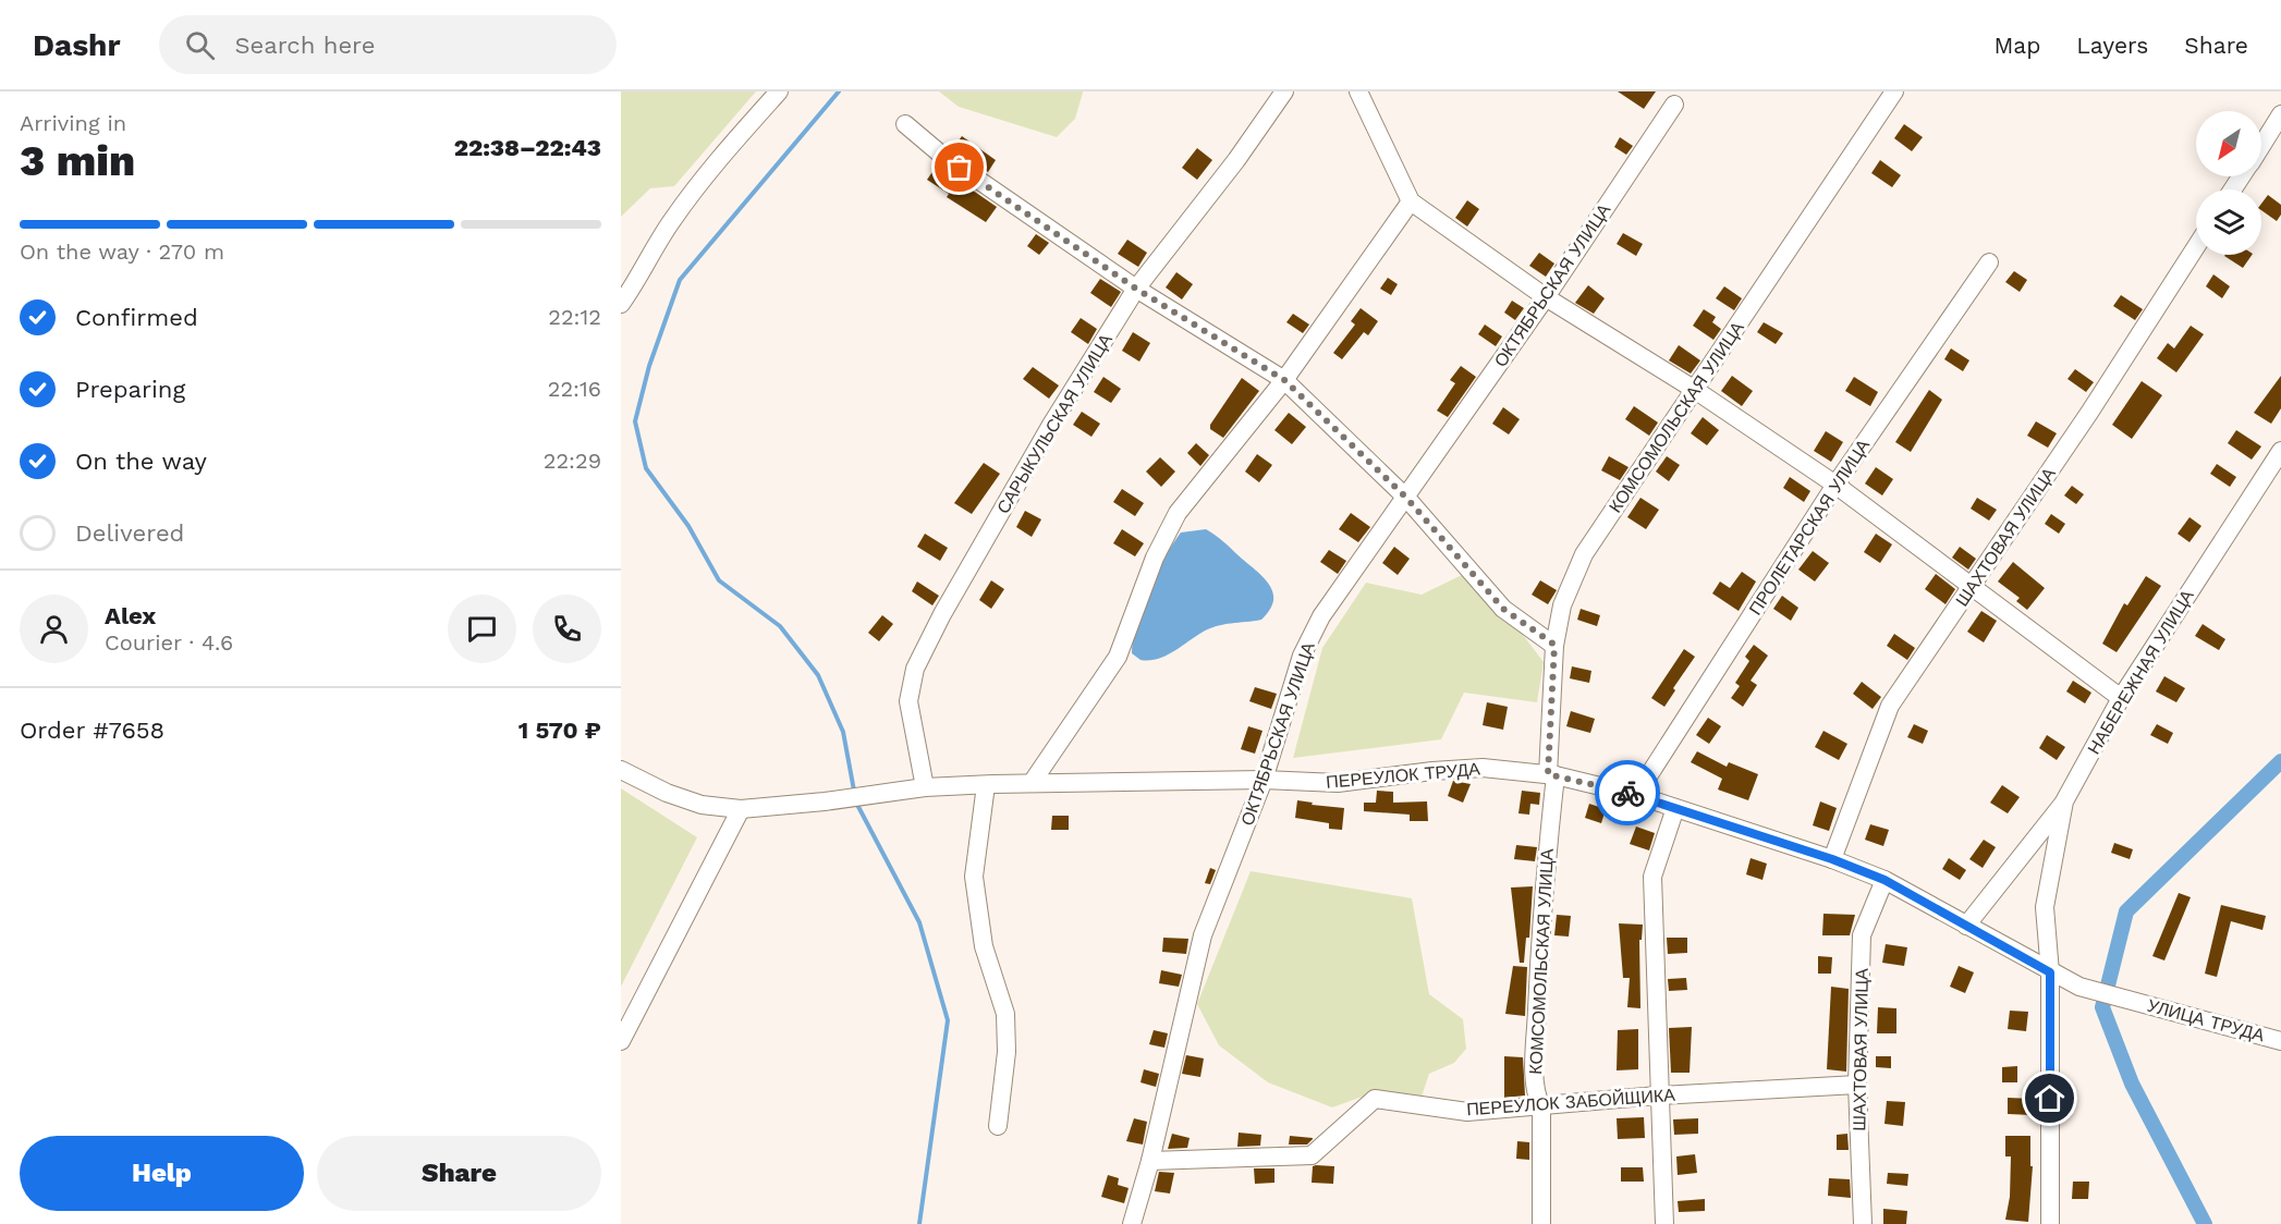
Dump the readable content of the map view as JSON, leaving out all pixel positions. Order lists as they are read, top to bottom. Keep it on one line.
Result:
{"streets":{"street":["ОКТЯБРЬСКАЯ УЛИЦА","КОМСОМОЛЬСКАЯ УЛИЦА","САРЫКУЛЬСКАЯ УЛИЦА","ПРОЛЕТАРСКАЯ УЛИЦА","ШАХТОВАЯ УЛИЦА","НАБЕРЕЖНАЯ УЛИЦА","ПЕРЕУЛОК ТРУДА","УЛИЦА ТРУДА","ПЕРЕУЛОК ЗАБОЙЩИКА"]},"crossings":[["ОКТЯБРЬСКАЯ УЛИЦА","ПЕРЕУЛОК ТРУДА"],["ОКТЯБРЬСКАЯ УЛИЦА","ПЕРЕУЛОК ЗАБОЙЩИКА"],["КОМСОМОЛЬСКАЯ УЛИЦА","ПЕРЕУЛОК ТРУДА"],["КОМСОМОЛЬСКАЯ УЛИЦА","ПЕРЕУЛОК ЗАБОЙЩИКА"],["САРЫКУЛЬСКАЯ УЛИЦА","ПЕРЕУЛОК ТРУДА"],["ПРОЛЕТАРСКАЯ УЛИЦА","ПЕРЕУЛОК ТРУДА"],["ШАХТОВАЯ УЛИЦА","ПЕРЕУЛОК ТРУДА"],["ШАХТОВАЯ УЛИЦА","ПЕРЕУЛОК ЗАБОЙЩИКА"],["НАБЕРЕЖНАЯ УЛИЦА","ПЕРЕУЛОК ТРУДА"],["ПЕРЕУЛОК ТРУДА","УЛИЦА ТРУДА"]],"north":"bottom left","page":{"header":"Dashr","search":"Search here","nav":["Map","Layers","Share"],"heading":["3 min","Arriving in","22:38–22:43"],"panel":["Alex","Courier · 4.6","Order #7658","1 570 ₽"],"bar":"On the way · 270 m","list":[["Confirmed","22:12"],["Preparing","22:16"],["On the way","22:29"],"Delivered"],"buttons":["Help","Share"]}}
